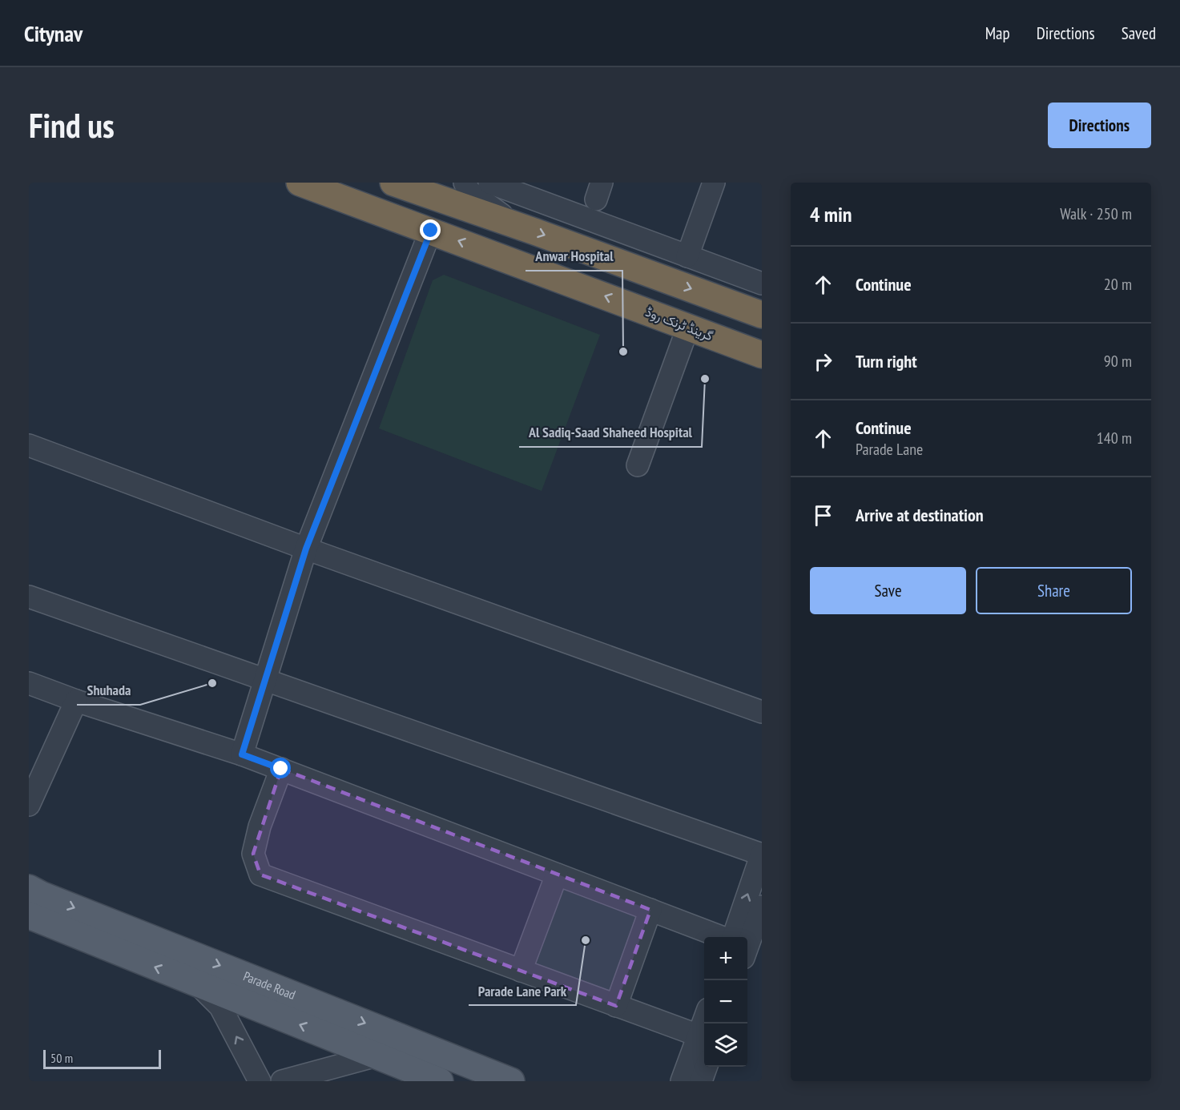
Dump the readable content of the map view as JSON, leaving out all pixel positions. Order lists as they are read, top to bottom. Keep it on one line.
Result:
{"streets":{"highway":["گرینڈ ٹرنک روڈ"],"main road":["Parade Road"]},"places":["Anwar Hospital","Al Sadiq-Saad Shaheed Hospital","Shuhada","Parade Lane Park"],"scale_bar":"50 m","page":{"header":"Citynav","nav":["Map","Directions","Saved"],"buttons":["Directions",["Save","Share"]],"title":"Find us","heading":["4 min","Walk · 250 m"],"list":[["Continue","20 m"],["Turn right","90 m"],["Continue","Parade Lane","140 m"],"Arrive at destination"],"map_buttons":["+","−"],"scale":"50 m"}}
